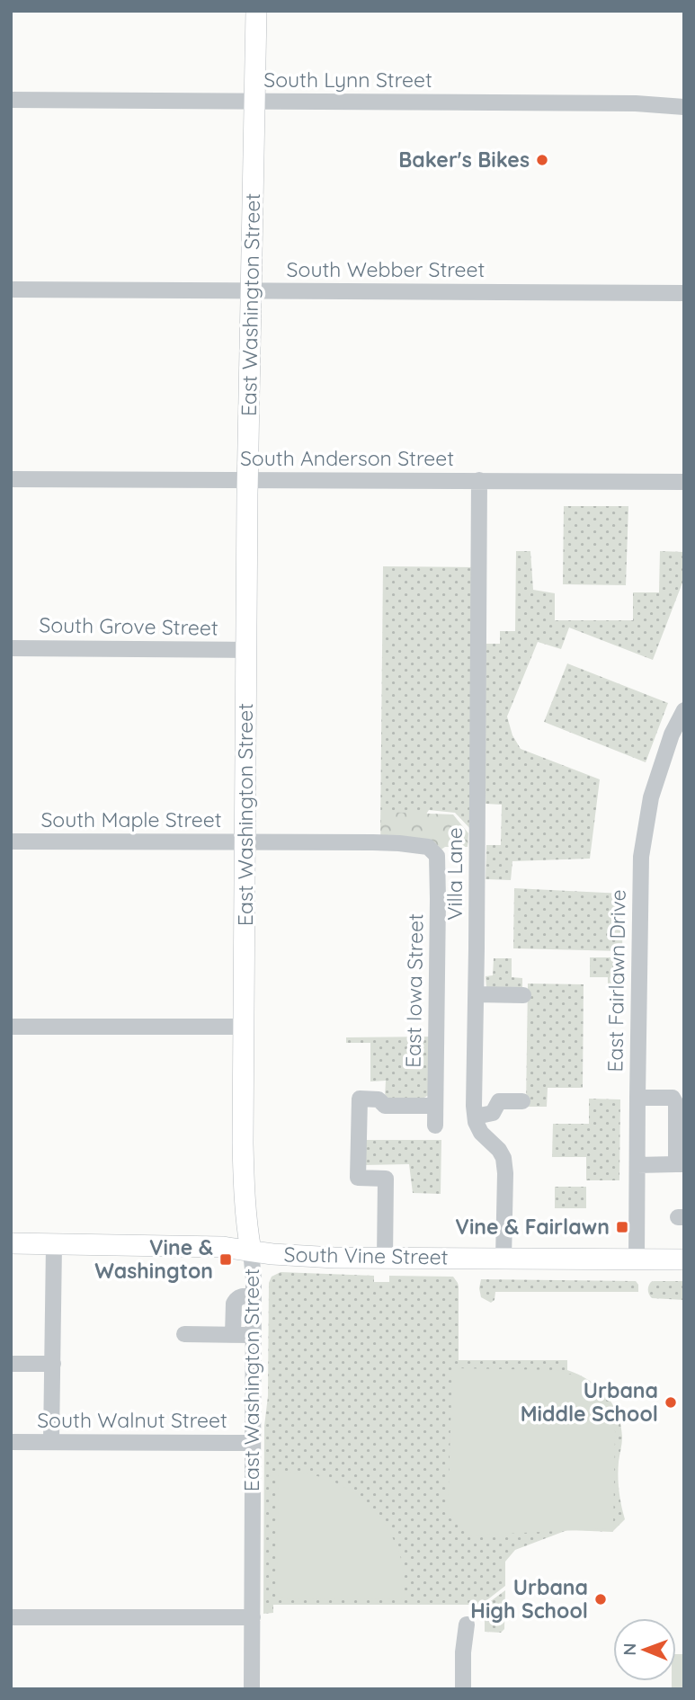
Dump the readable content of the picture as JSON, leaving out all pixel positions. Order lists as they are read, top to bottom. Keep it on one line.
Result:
{"streets":{"main road":["East Washington Street","South Vine Street"],"street":["South Lynn Street","South Webber Street","South Anderson Street","South Grove Street","South Maple Street","Villa Lane","East Fairlawn Drive","East Iowa Street","South Walnut Street"]},"crossings":[["South Lynn Street","East Washington Street"],["South Webber Street","East Washington Street"],["East Washington Street","South Anderson Street"],["East Washington Street","South Grove Street"],["East Washington Street","South Maple Street"],["East Washington Street","South Vine Street"],["East Washington Street","South Walnut Street"],["South Anderson Street","Villa Lane"],["South Maple Street","East Iowa Street"],["Villa Lane","South Vine Street"],["East Fairlawn Drive","South Vine Street"]],"places":{"other":["Baker's Bikes","Urbana Middle School","Urbana High School"],"transit":["Vine & Fairlawn","Vine & Washington"]},"north":"left"}
